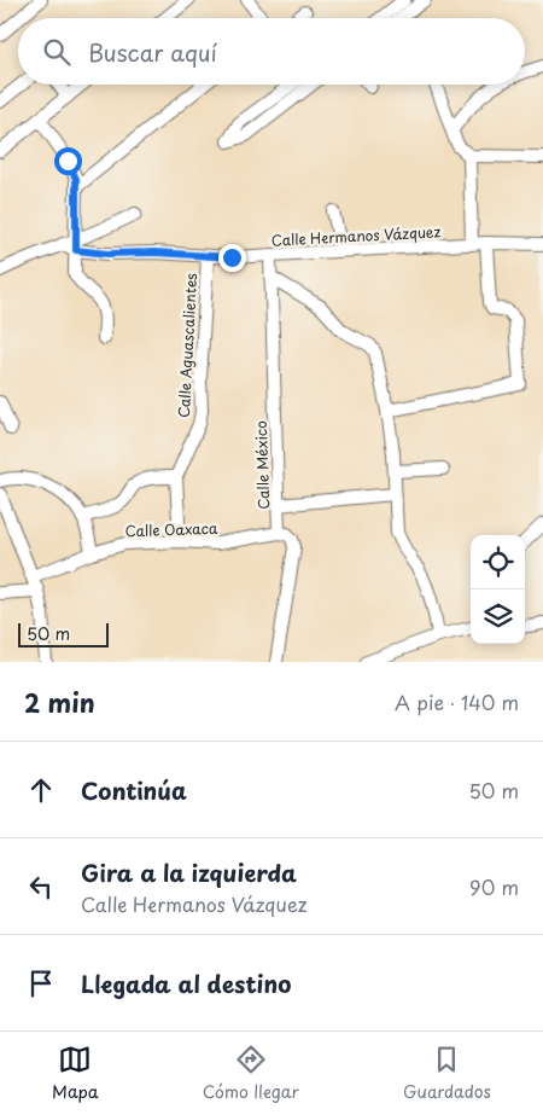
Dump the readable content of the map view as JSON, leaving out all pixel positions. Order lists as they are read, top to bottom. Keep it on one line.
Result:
{"streets":{"street":["Calle Hermanos Vázquez","Calle Aguascalientes","Calle México","Calle Oaxaca"]},"crossings":[["Calle Hermanos Vázquez","Calle Aguascalientes"],["Calle Hermanos Vázquez","Calle México"],["Calle Aguascalientes","Calle Oaxaca"],["Calle México","Calle Oaxaca"]],"scale_bar":"50 m","page":{"search":"Buscar aquí","scale":"50 m","heading":["2 min","A pie · 140 m"],"list":[["Continúa","50 m"],["Gira a la izquierda","Calle Hermanos Vázquez","90 m"],"Llegada al destino"],"nav":["Mapa","Cómo llegar","Guardados"]}}
